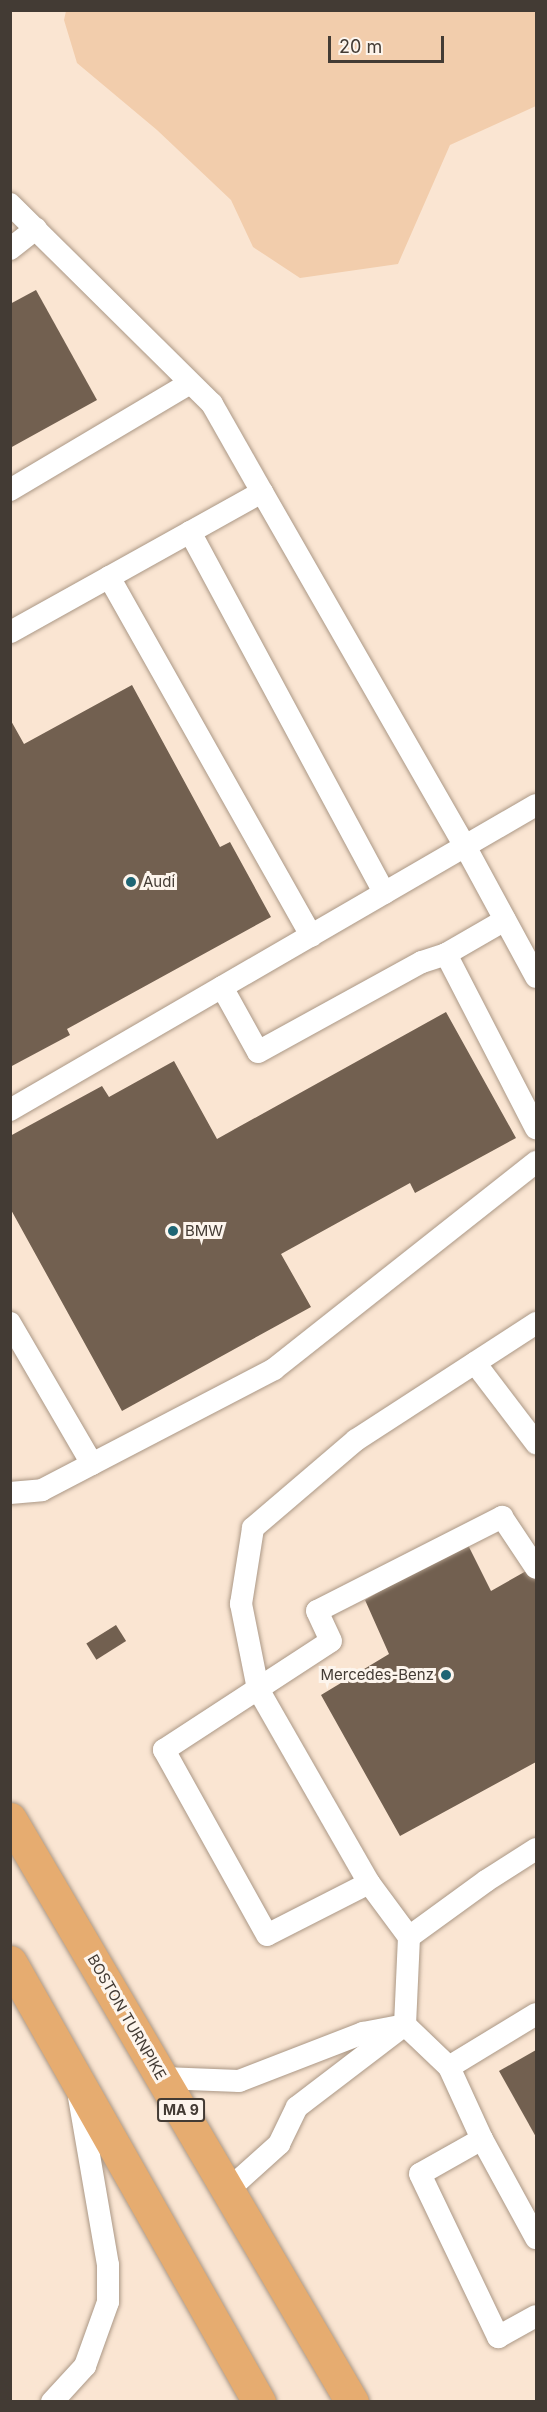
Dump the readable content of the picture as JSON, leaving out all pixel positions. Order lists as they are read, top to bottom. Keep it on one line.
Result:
{"streets":{"highway":["BOSTON TURNPIKE","MA 9"]},"places":["Audi","BMW","Mercedes-Benz"],"scale_bar":"20 m"}
